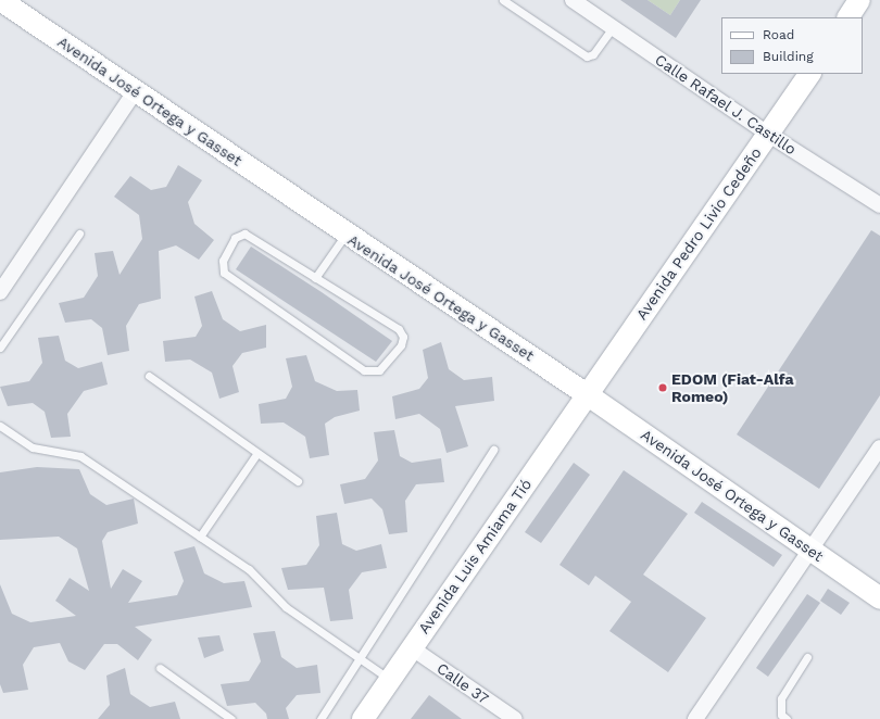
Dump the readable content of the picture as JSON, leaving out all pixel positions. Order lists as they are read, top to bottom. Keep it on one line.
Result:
{"streets":{"main road":["Avenida José Ortega y Gasset","Avenida Pedro Livio Cedeño","Avenida Luis Amiama Tió"],"street":["Calle Rafael J. Castillo","Calle 37"]},"crossings":[["Avenida José Ortega y Gasset","Avenida Pedro Livio Cedeño"],["Avenida José Ortega y Gasset","Avenida Luis Amiama Tió"],["Calle Rafael J. Castillo","Avenida Pedro Livio Cedeño"],["Avenida Pedro Livio Cedeño","Avenida Luis Amiama Tió"],["Avenida Luis Amiama Tió","Calle 37"]],"places":["EDOM (Fiat-Alfa Romeo)"],"legend":["Road","Building"]}
